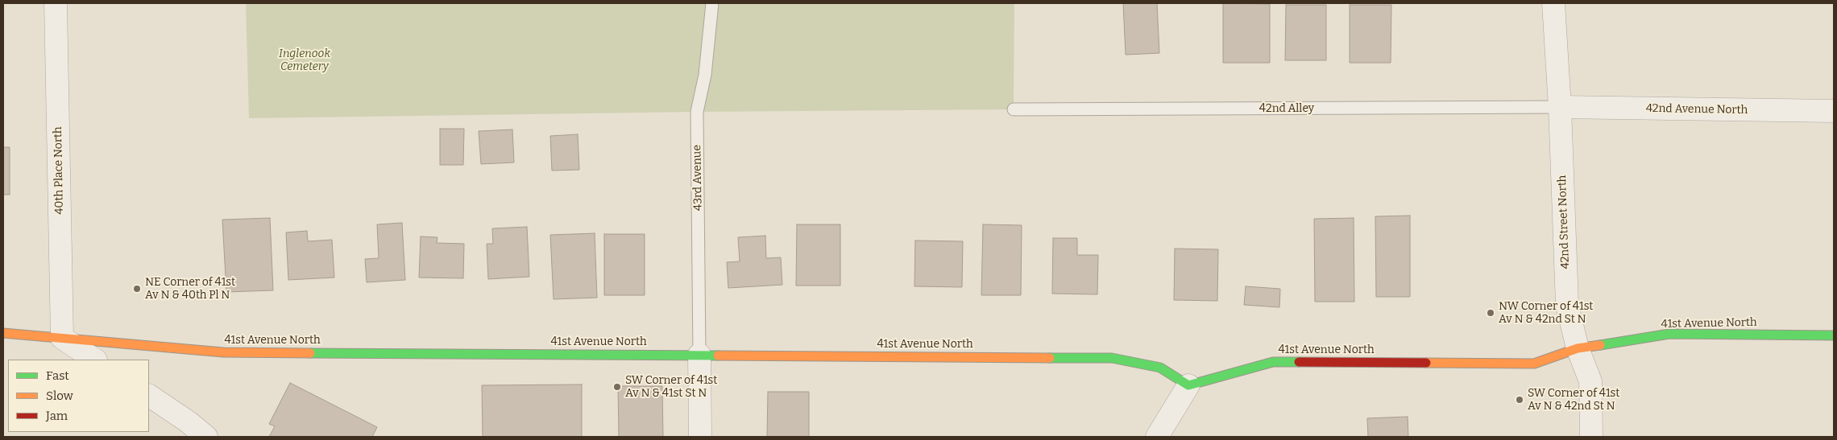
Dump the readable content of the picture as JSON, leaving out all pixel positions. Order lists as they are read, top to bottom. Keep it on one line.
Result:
{"streets":{"street":["42nd Avenue North","40th Place North","42nd Street North","41st Avenue North"],"lane":["42nd Alley","43rd Avenue"]},"crossings":[["42nd Alley","42nd Avenue North"],["42nd Alley","42nd Street North"],["42nd Avenue North","42nd Street North"],["40th Place North","41st Avenue North"],["43rd Avenue","41st Avenue North"],["42nd Street North","41st Avenue North"]],"parks":["Inglenook Cemetery"],"places":["NE Corner of 41st Av N & 40th Pl N","NW Corner of 41st Av N & 42nd St N","SW Corner of 41st Av N & 41st St N","SW Corner of 41st Av N & 42nd St N"],"legend":["Fast","Slow","Jam"]}
